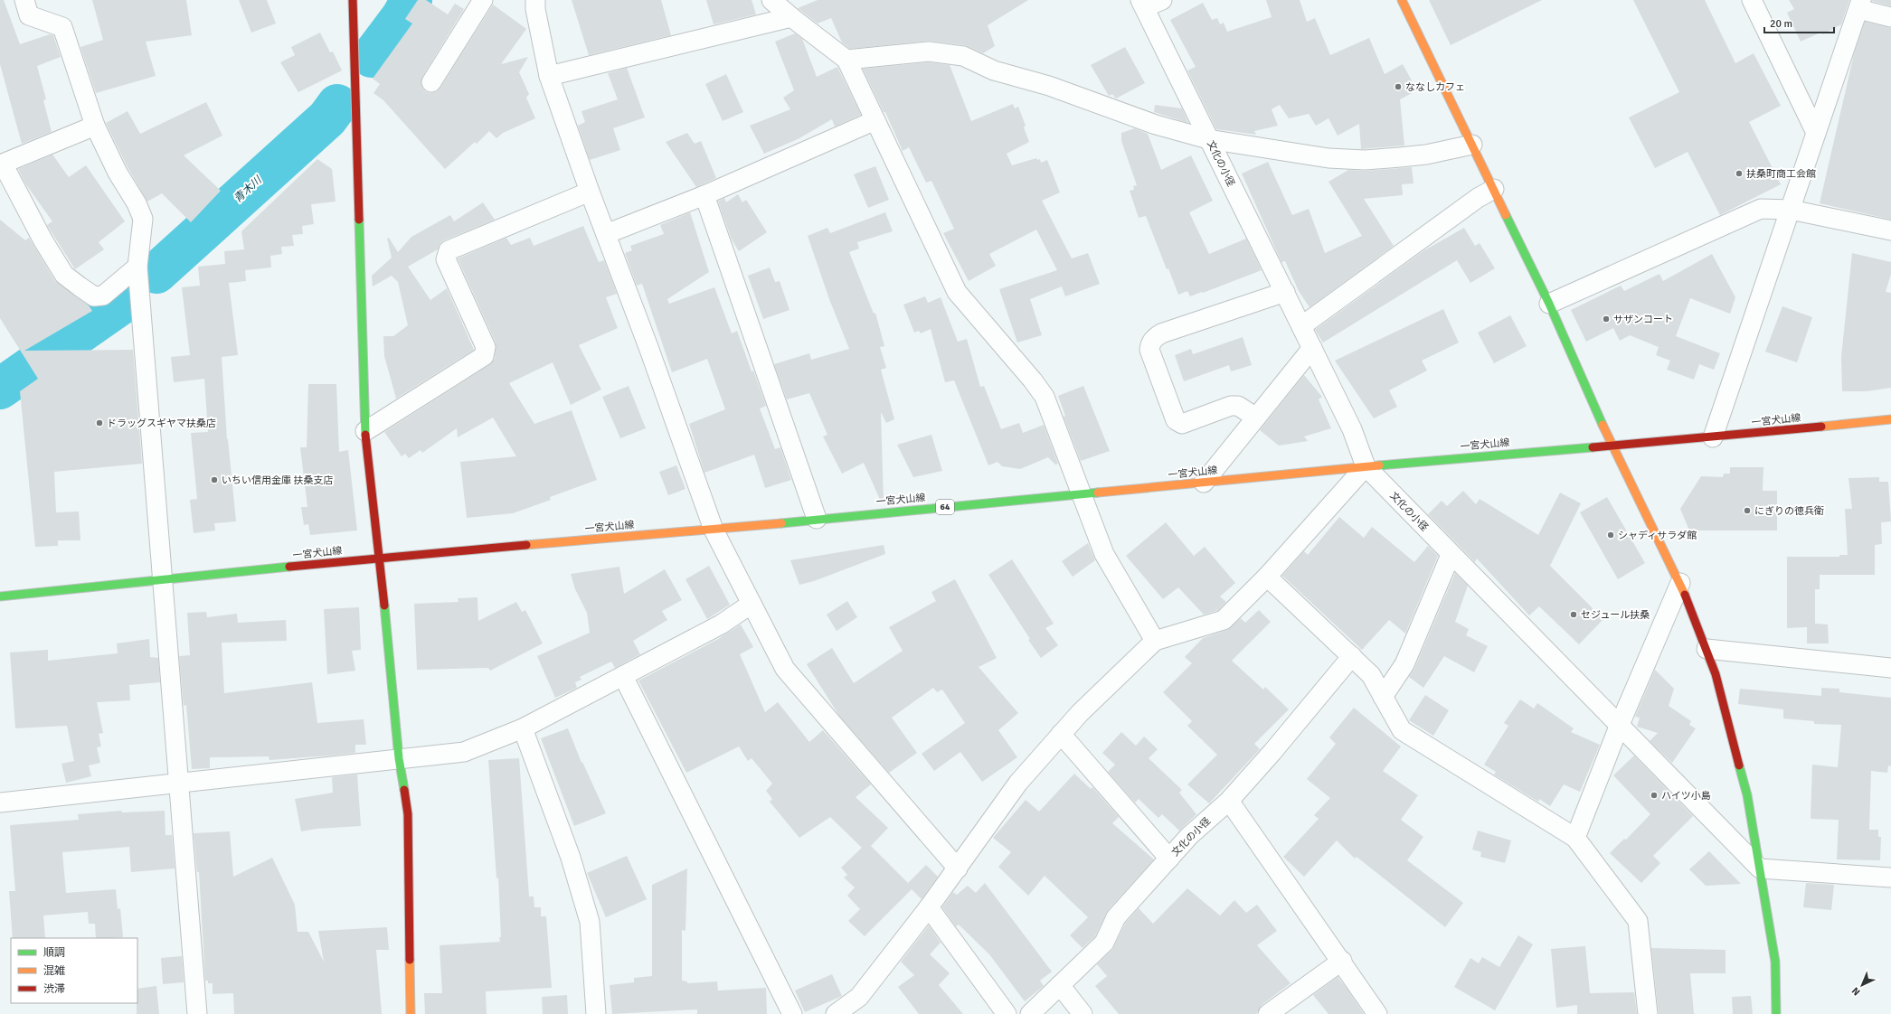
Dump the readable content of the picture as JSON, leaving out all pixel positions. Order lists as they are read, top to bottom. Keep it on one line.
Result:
{"streets":{"street":["文化の小径","一宮犬山線","64"]},"crossings":[["文化の小径","一宮犬山線"]],"water":["青木川"],"places":["ななしカフェ","扶桑町商工会館","サザンコート","ドラッグスギヤマ扶桑店","いちい信用金庫 扶桑支店","にぎりの徳兵衛","シャディサラダ館","セジュール扶桑","ハイツ小島"],"legend":["順調","混雑","渋滞"],"scale_bar":"20 m","north":"bottom left"}
